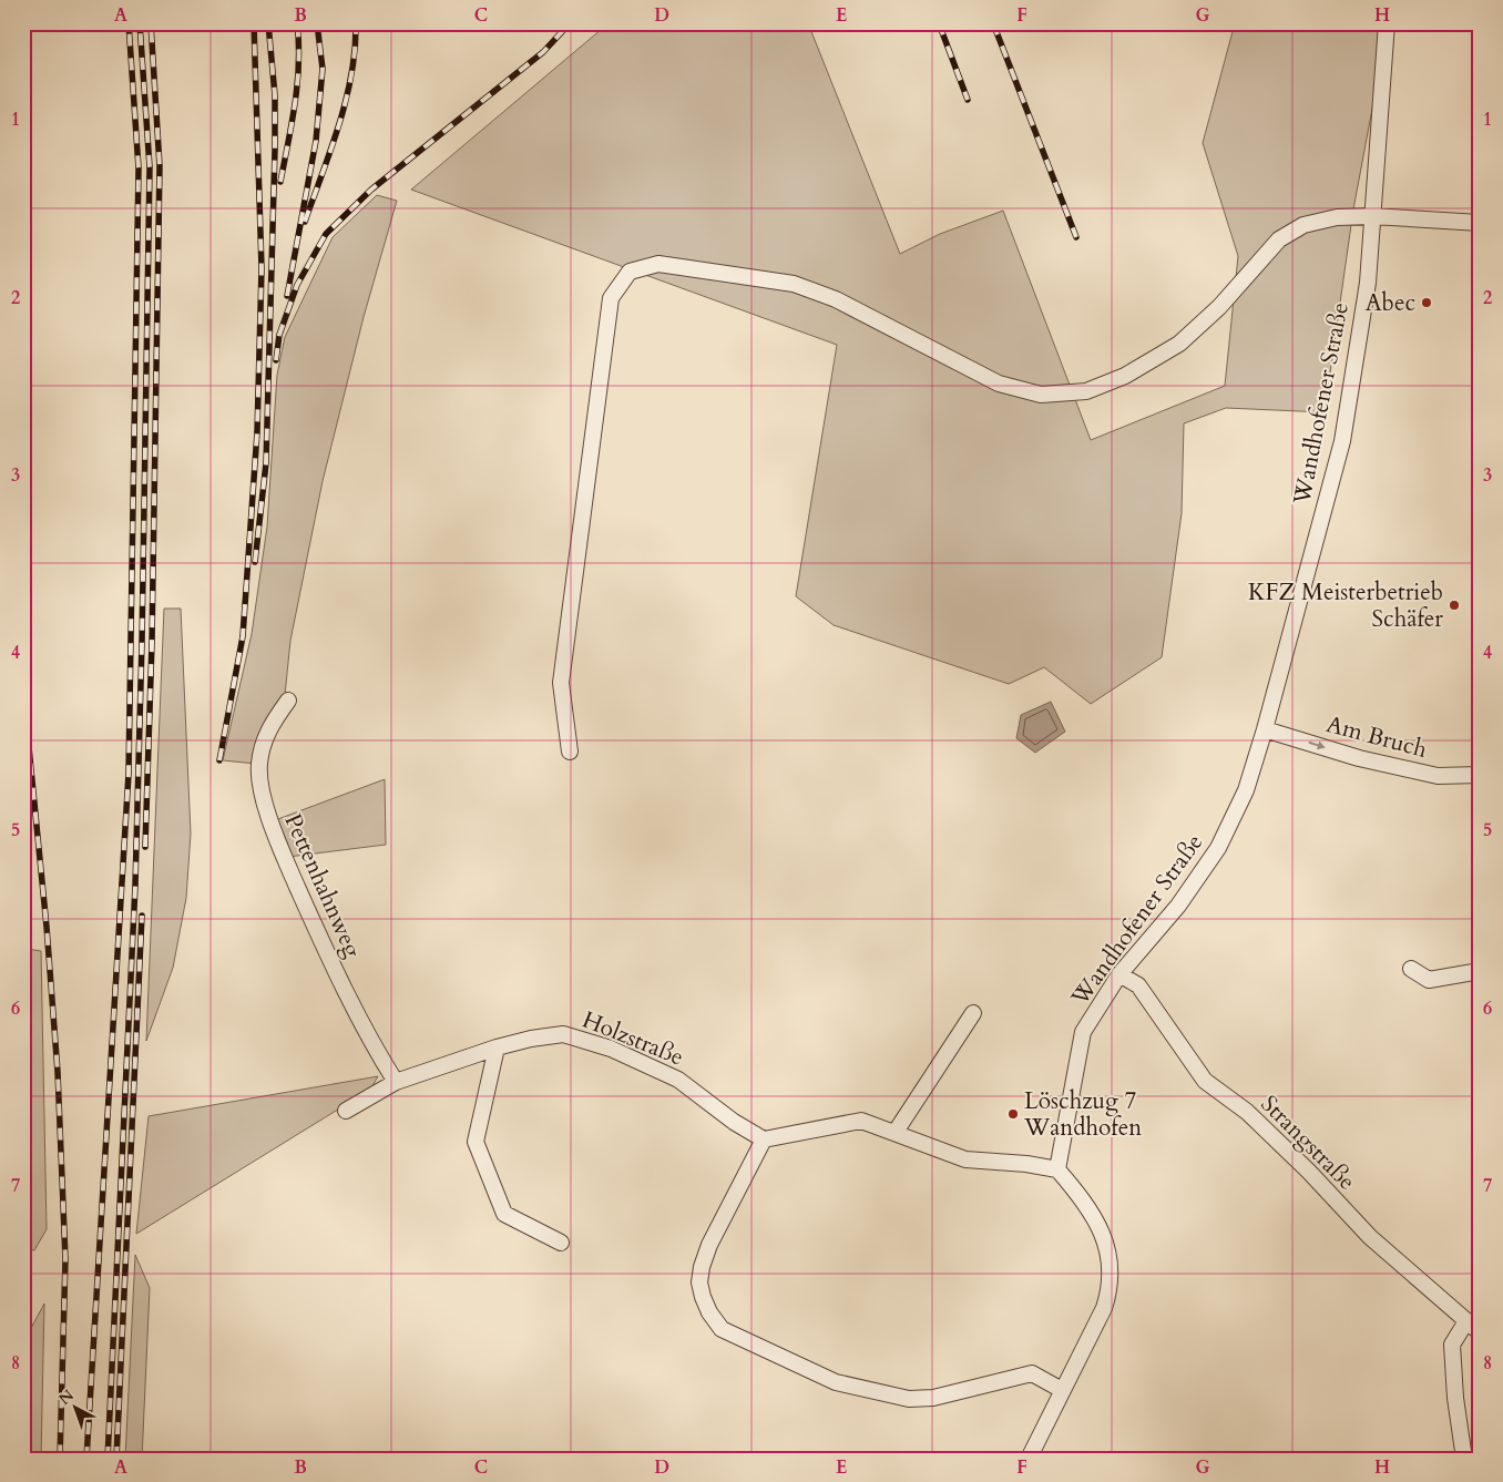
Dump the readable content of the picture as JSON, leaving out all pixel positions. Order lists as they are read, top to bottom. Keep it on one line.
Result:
{"streets":{"street":["Wandhofener Straße","Am Bruch","Pettenhahnweg","Holzstraße","Strangstraße"]},"crossings":[["Wandhofener Straße","Am Bruch"],["Wandhofener Straße","Strangstraße"],["Pettenhahnweg","Holzstraße"]],"one_way":["Am Bruch"],"places":["Abec","KFZ Meisterbetrieb Schäfer","Löschzug 7 Wandhofen"],"north":"top left","grid":{"columns":["A","B","C","D","E","F","G","H"],"rows":["1","2","3","4","5","6","7","8"]}}
